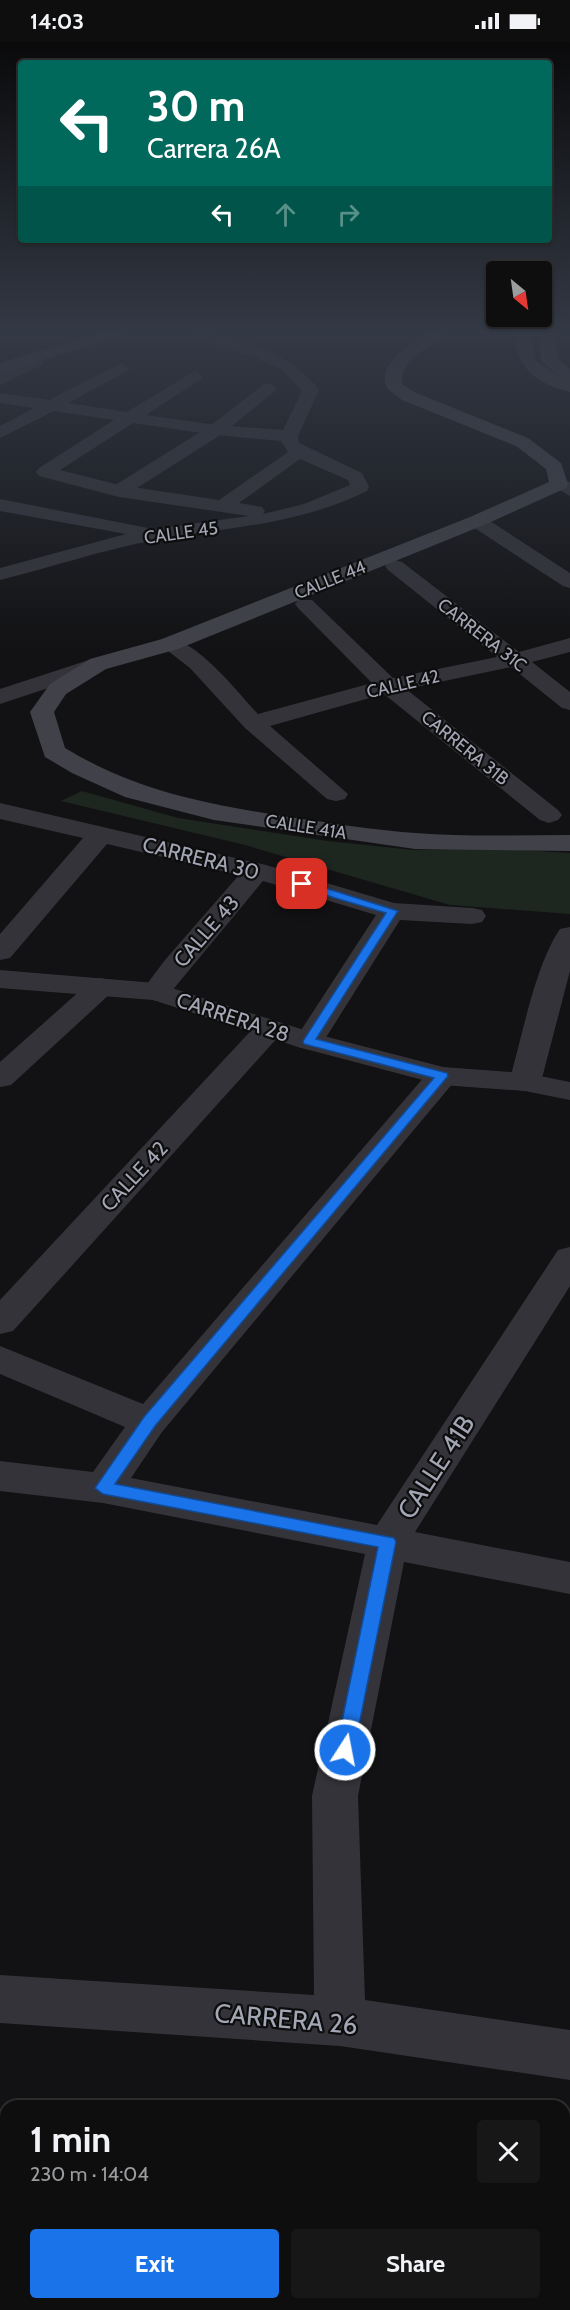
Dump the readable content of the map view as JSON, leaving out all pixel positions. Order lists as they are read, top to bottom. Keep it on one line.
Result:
{"streets":{"main road":["CALLE 44","CALLE 41A"],"street":["CALLE 45","CARRERA 31C","CALLE 42","CARRERA 31B","CARRERA 30","CALLE 43","CARRERA 28","CALLE 41B","CARRERA 26"]},"crossings":[["CALLE 44","CALLE 41A"],["CARRERA 31C","CALLE 42"],["CALLE 42","CARRERA 31B"],["CALLE 42","CARRERA 28"],["CARRERA 30","CALLE 43"],["CALLE 43","CARRERA 28"],["CALLE 41B","CARRERA 26"]],"north":"bottom right","page":{"status":"14:03","turn":["30 m","Carrera 26A"],"heading":["1 min","230 m · 14:04"],"buttons":["Exit","Share"]}}
